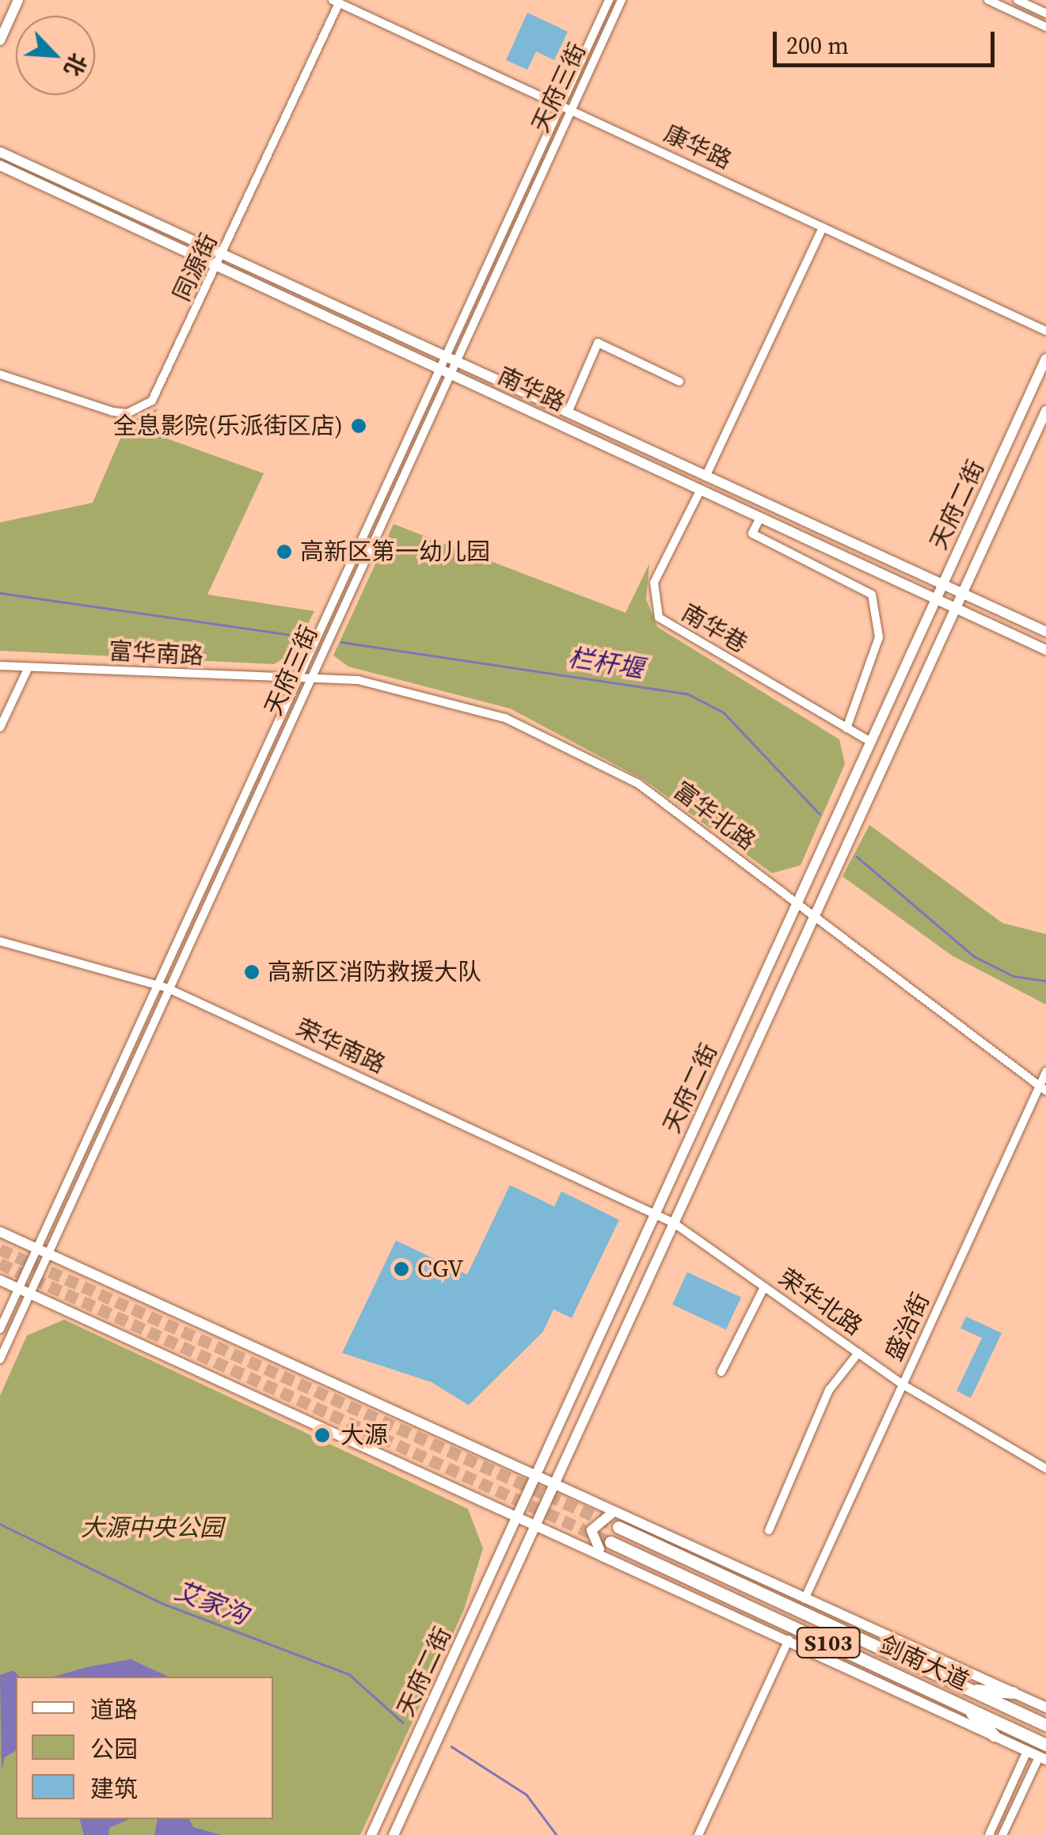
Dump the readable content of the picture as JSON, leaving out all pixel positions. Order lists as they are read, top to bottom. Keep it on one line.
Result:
{"streets":{"highway":["S103","剑南大道"],"main road":["南华路","天府二街"],"street":["天府三街","康华路","同源街","南华巷","富华南路","富华北路","荣华南路","荣华北路","盛治街"]},"crossings":[["天府三街","康华路"],["天府三街","南华路"],["天府三街","富华南路"],["天府三街","富华北路"],["天府三街","荣华南路"],["康华路","同源街"],["同源街","南华路"],["南华路","天府二街"],["南华路","南华巷"],["天府二街","南华巷"],["天府二街","富华北路"],["天府二街","荣华南路"],["天府二街","荣华北路"],["富华南路","富华北路"],["富华北路","盛治街"],["荣华南路","荣华北路"],["荣华北路","盛治街"]],"water":["栏杆堰","艾家沟"],"parks":["大源中央公园"],"places":["全息影院(乐派街区店)","高新区第一幼儿园","高新区消防救援大队","CGV","大源"],"legend":["道路","公园","建筑"],"scale_bar":"200 m","north":"bottom right"}
